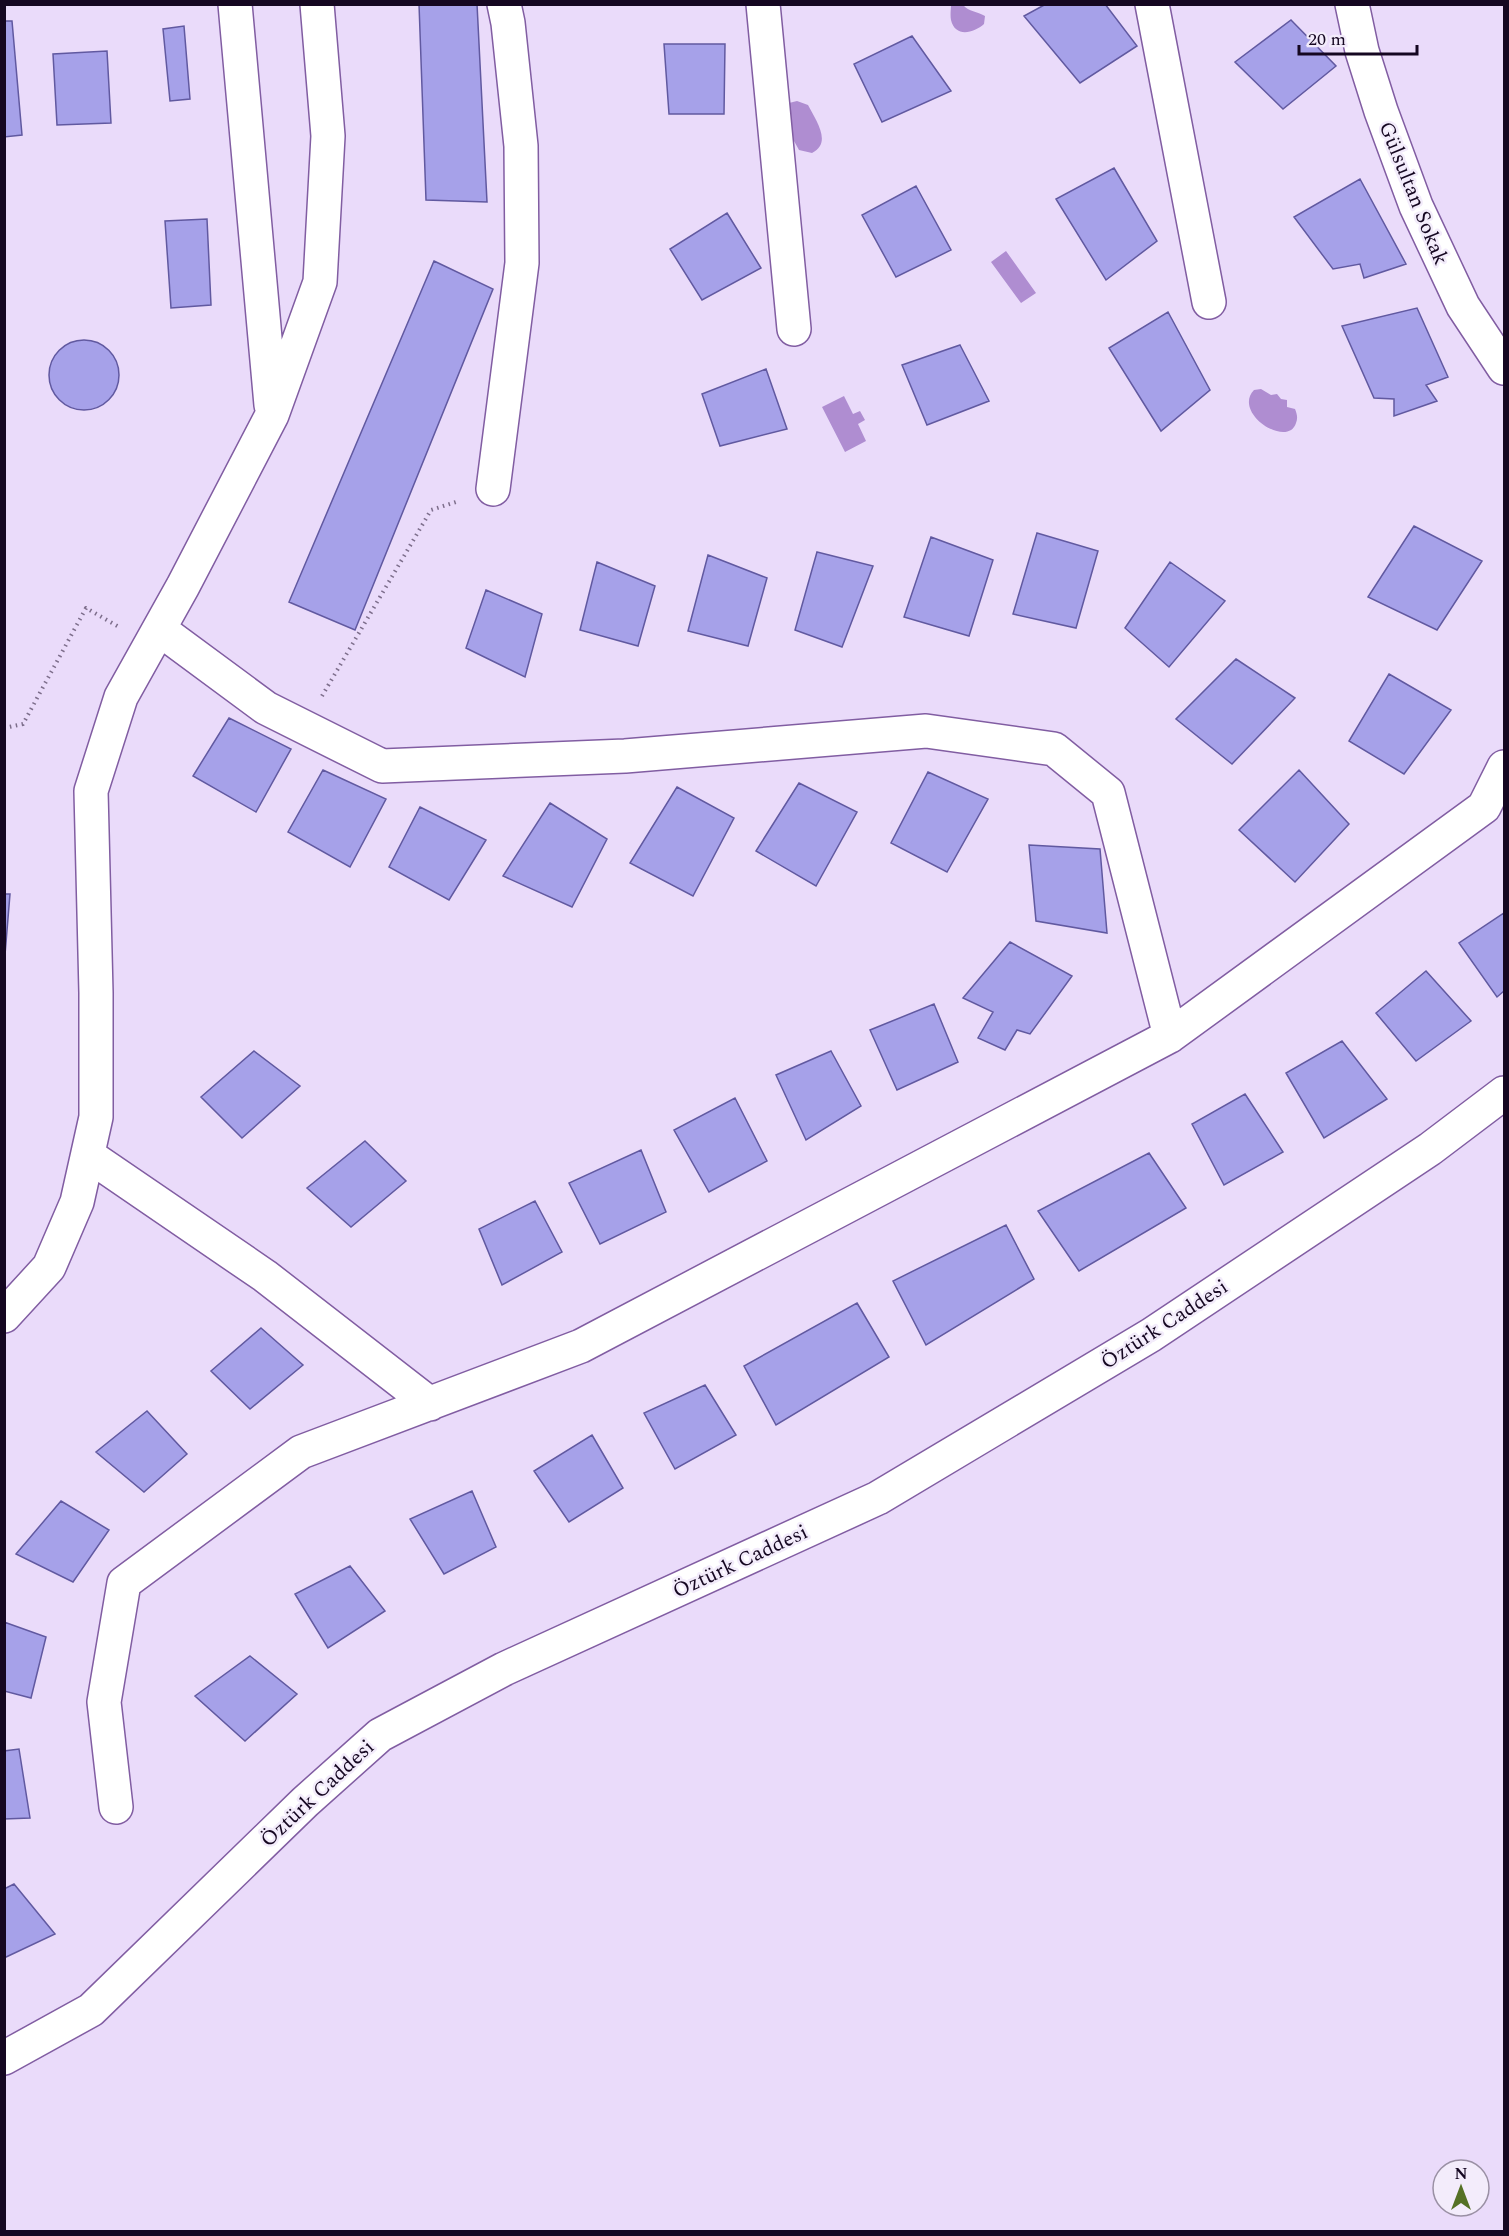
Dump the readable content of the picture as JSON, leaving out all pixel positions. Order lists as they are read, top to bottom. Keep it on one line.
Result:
{"streets":{"street":["Gülsultan Sokak","Öztürk Caddesi"]},"scale_bar":"20 m","north":"top"}
